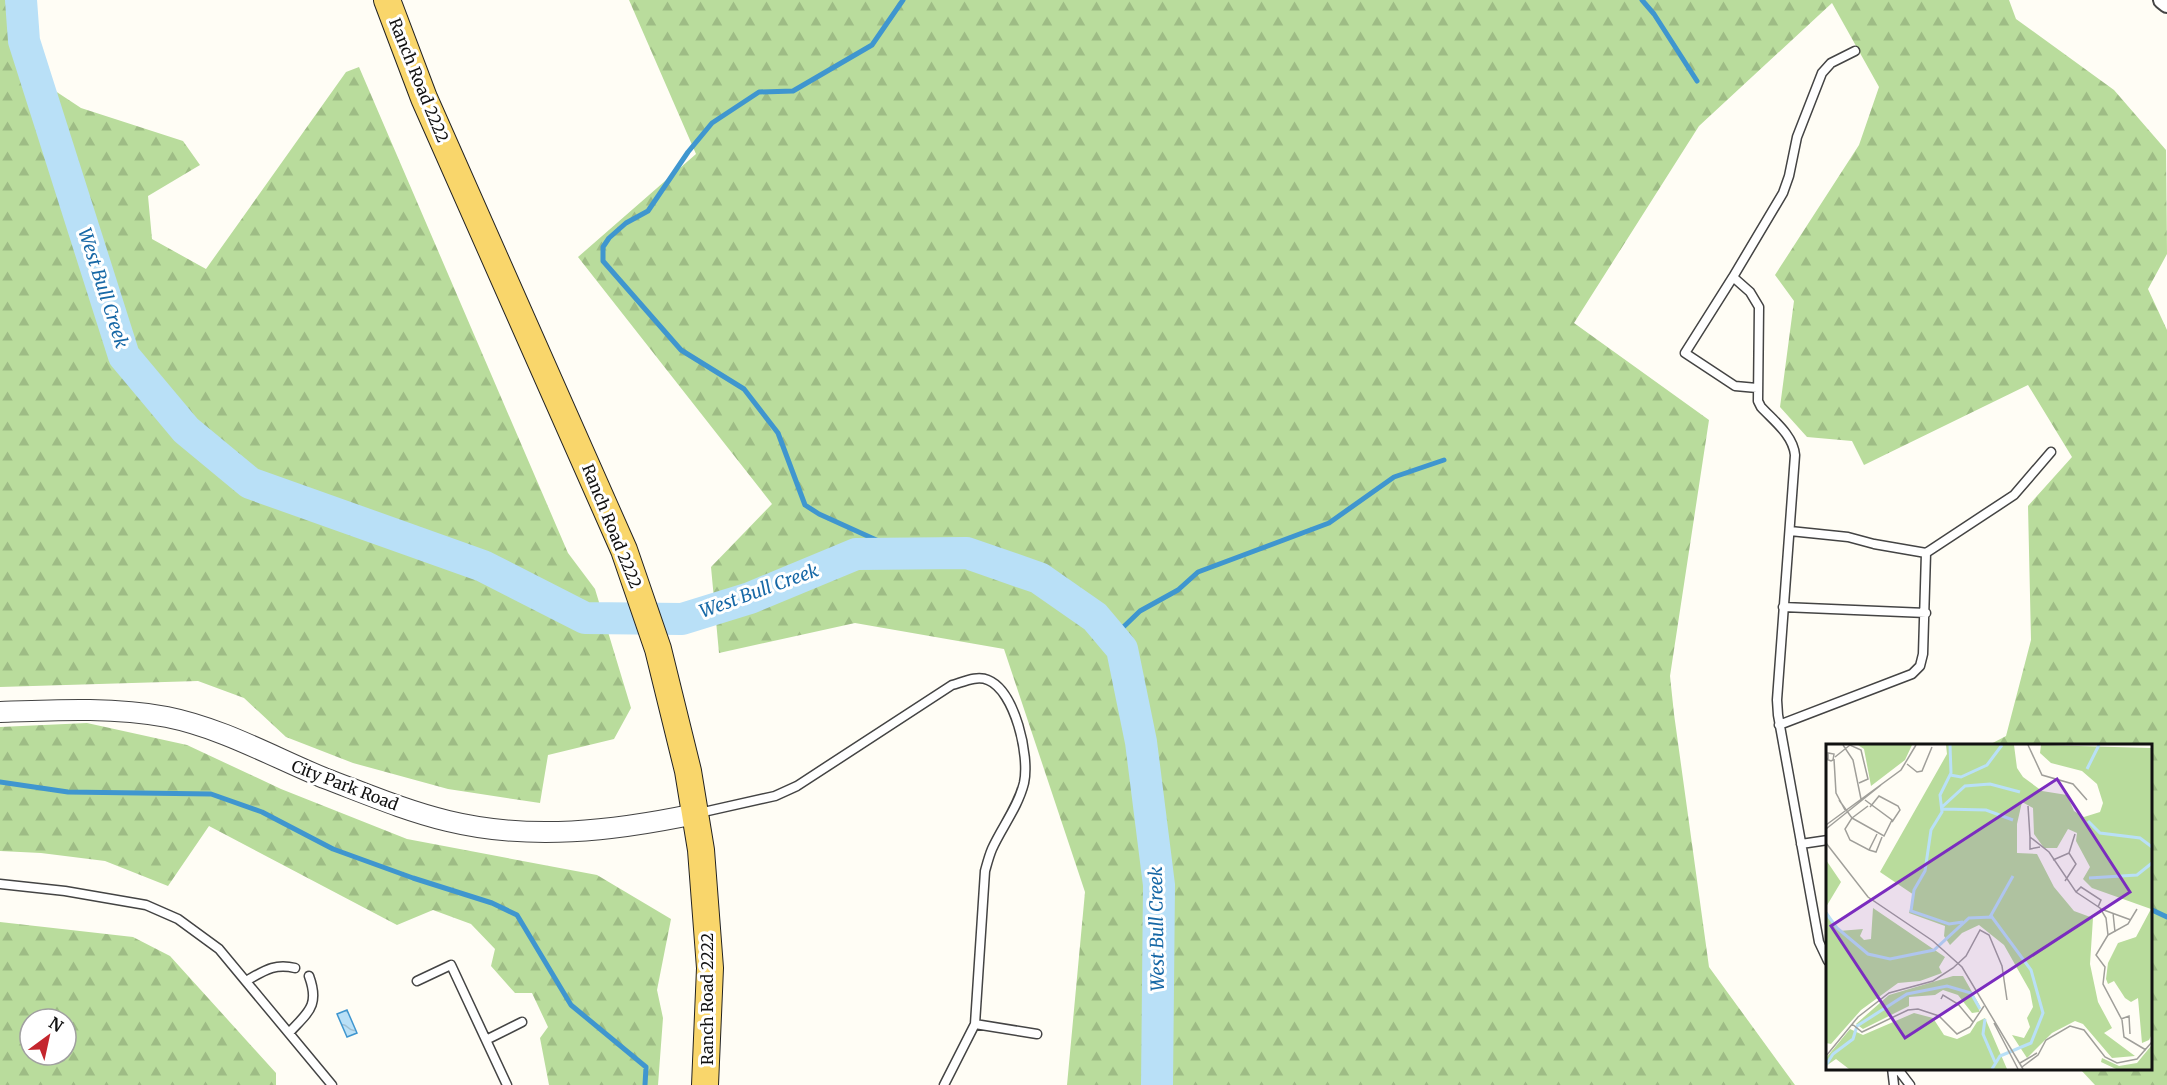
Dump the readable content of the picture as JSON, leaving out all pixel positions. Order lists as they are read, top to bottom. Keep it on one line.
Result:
{"streets":{"main road":["Ranch Road 2222"],"street":["City Park Road"]},"crossings":[["Ranch Road 2222","City Park Road"]],"water":["West Bull Creek"],"north":"top right"}
